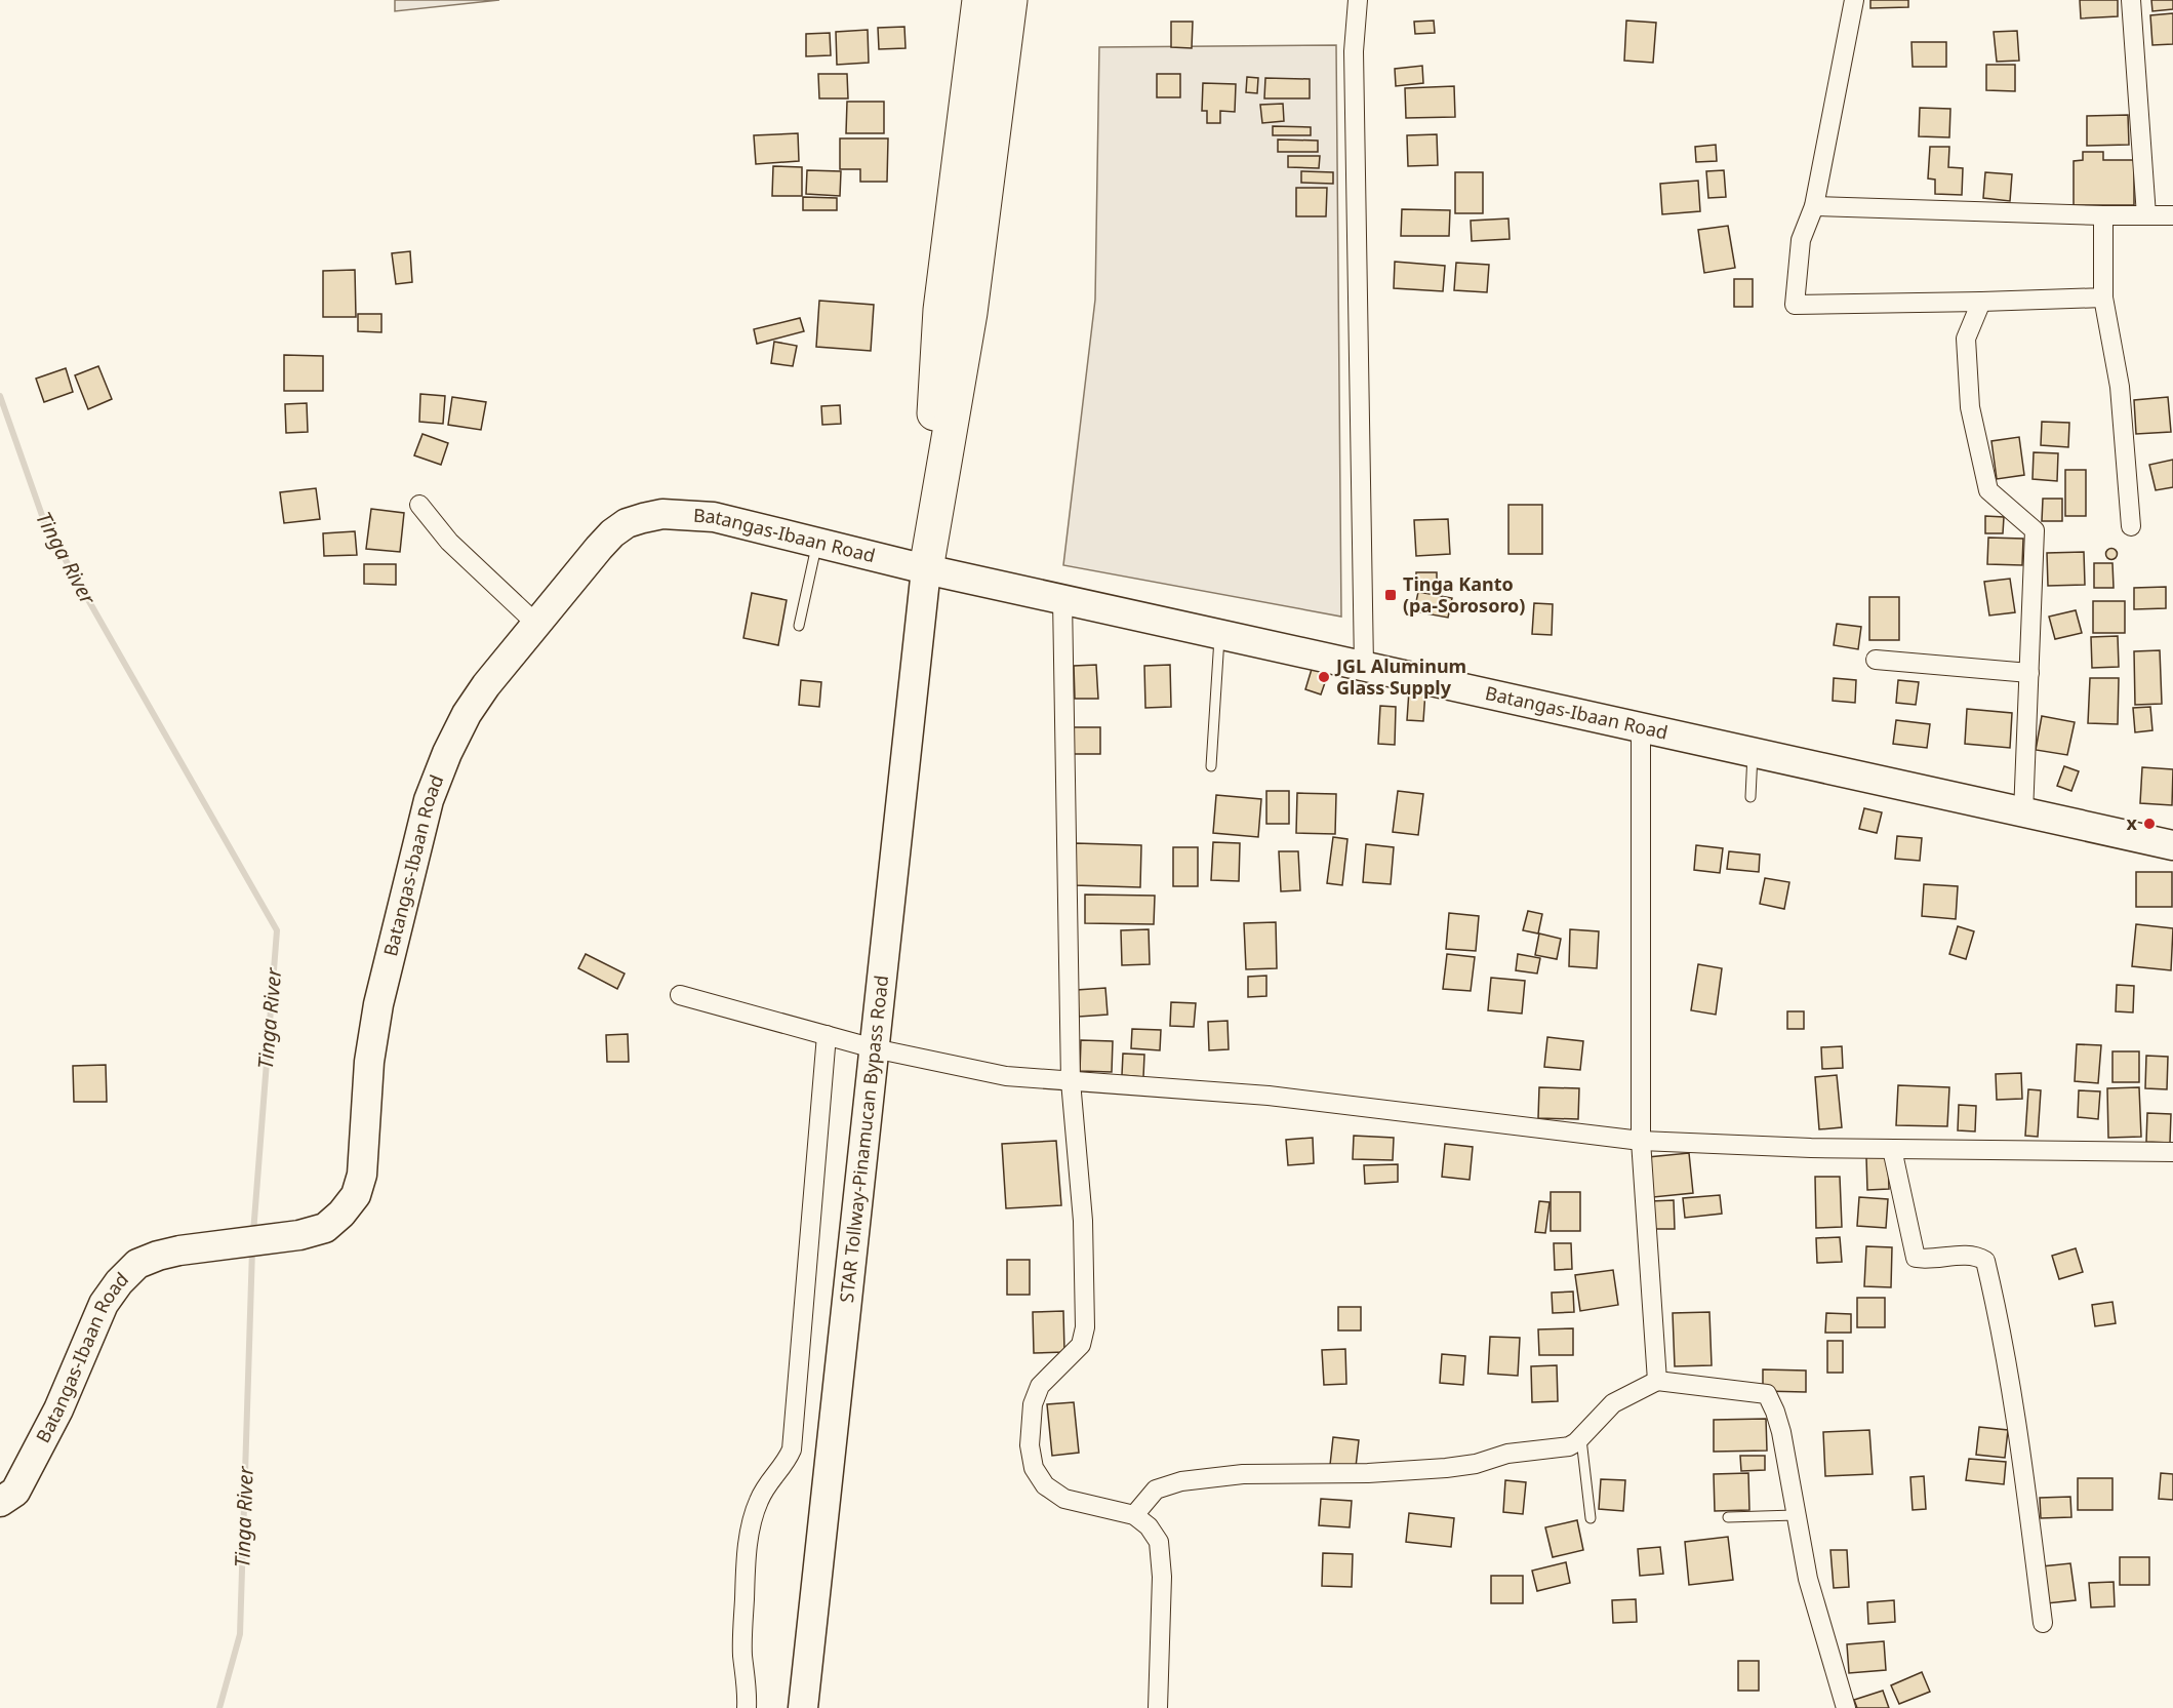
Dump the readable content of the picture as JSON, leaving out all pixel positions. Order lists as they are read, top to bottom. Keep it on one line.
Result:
{"streets":{"main road":["Batangas-Ibaan Road","STAR Tollway-Pinamucan Bypass Road"]},"crossings":[["Batangas-Ibaan Road","STAR Tollway-Pinamucan Bypass Road"]],"water":["Tinga River"],"places":{"transit":["Tinga Kanto (pa-Sorosoro)"],"other":["JGL Aluminum Glass Supply","x"]}}
